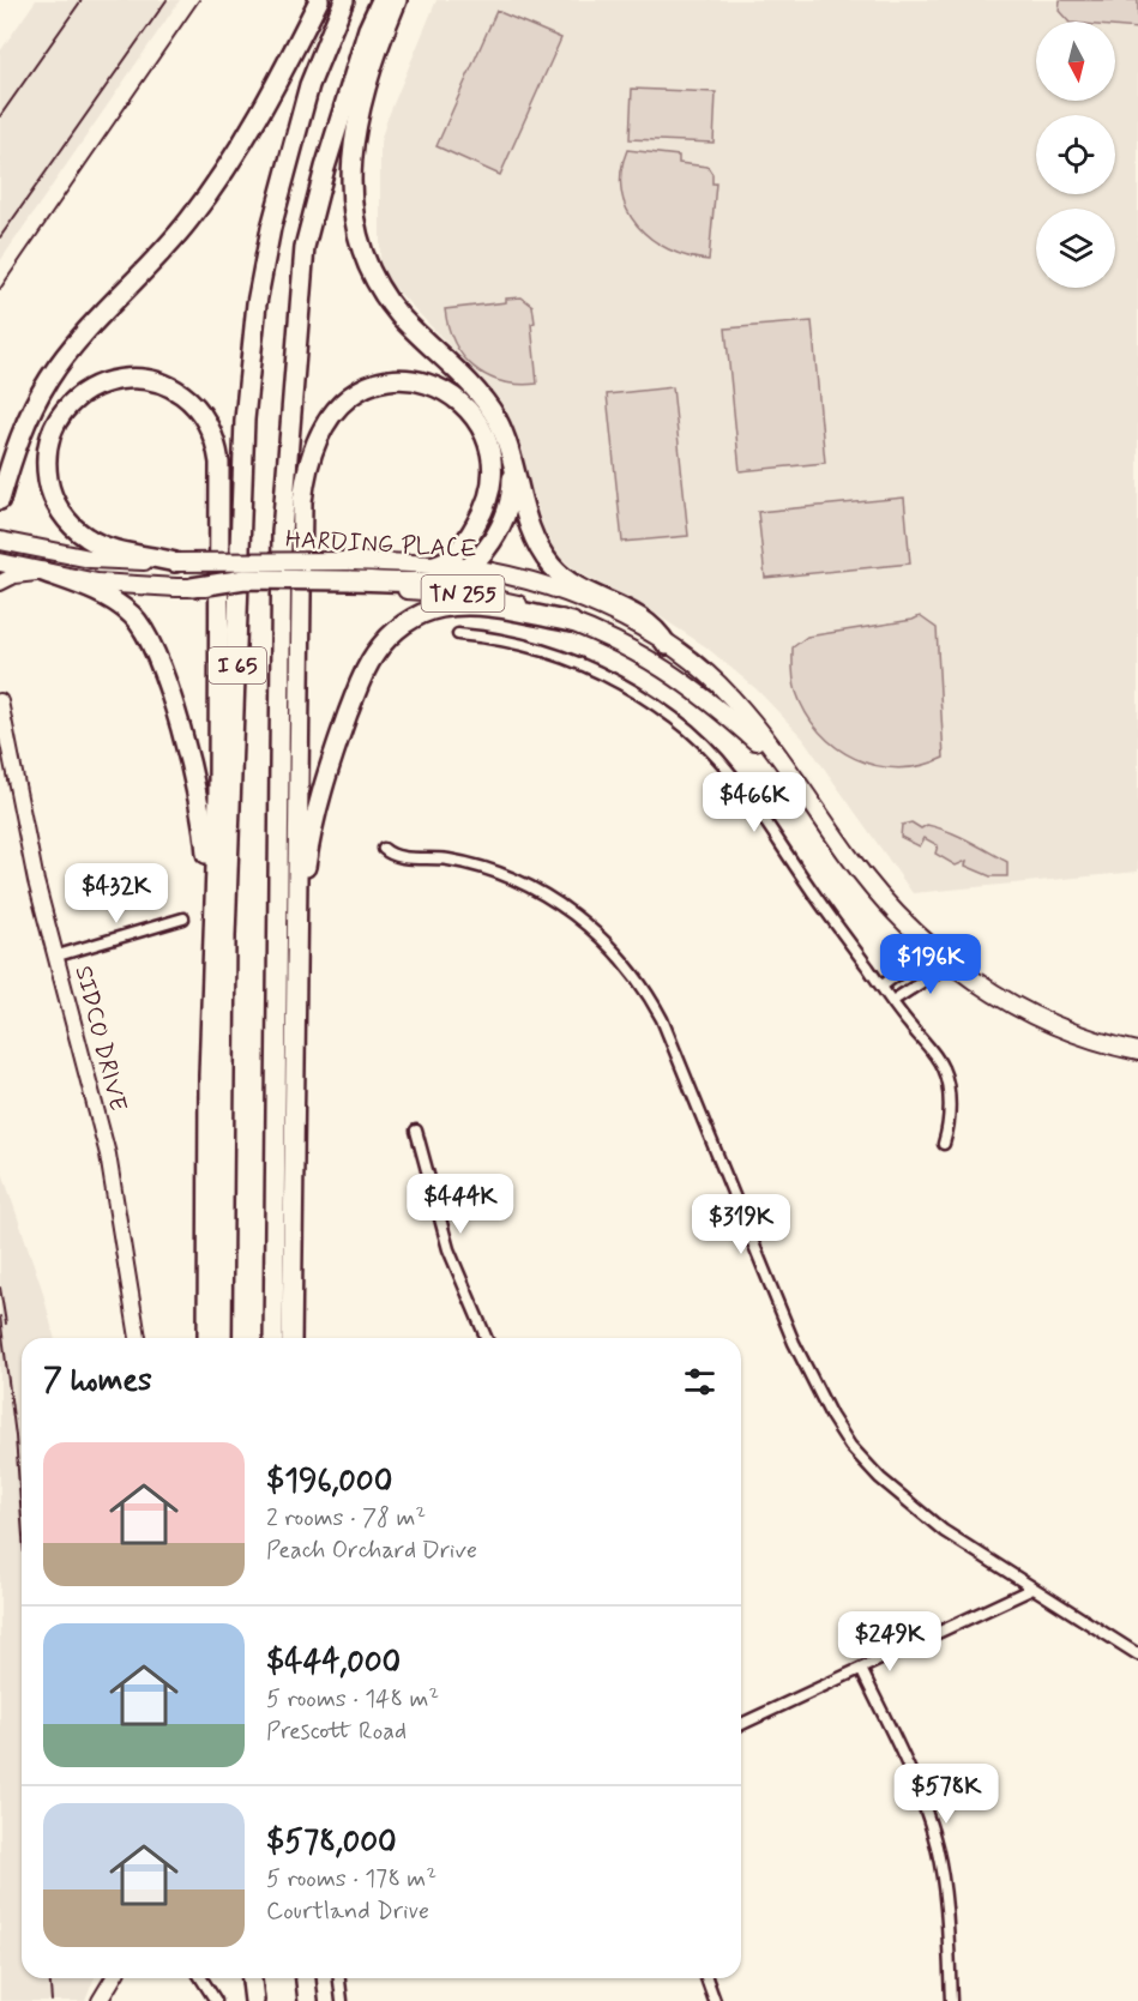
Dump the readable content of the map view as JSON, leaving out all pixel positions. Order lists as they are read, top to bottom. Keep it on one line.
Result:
{"streets":{"highway":["I 65"],"main road":["HARDING PLACE","TN 255","SIDCO DRIVE"]},"north":"bottom","page":{"price":["$466K","$432K","$196K","$444K","$319K","$249K","$578K"],"heading":"7 homes","list":[{"name":"$196,000","note":"2 rooms · 78 m² · Peach Orchard Drive"},{"name":"$444,000","note":"5 rooms · 148 m² · Prescott Road"},{"name":"$578,000","note":"5 rooms · 178 m² · Courtland Drive"}]}}
